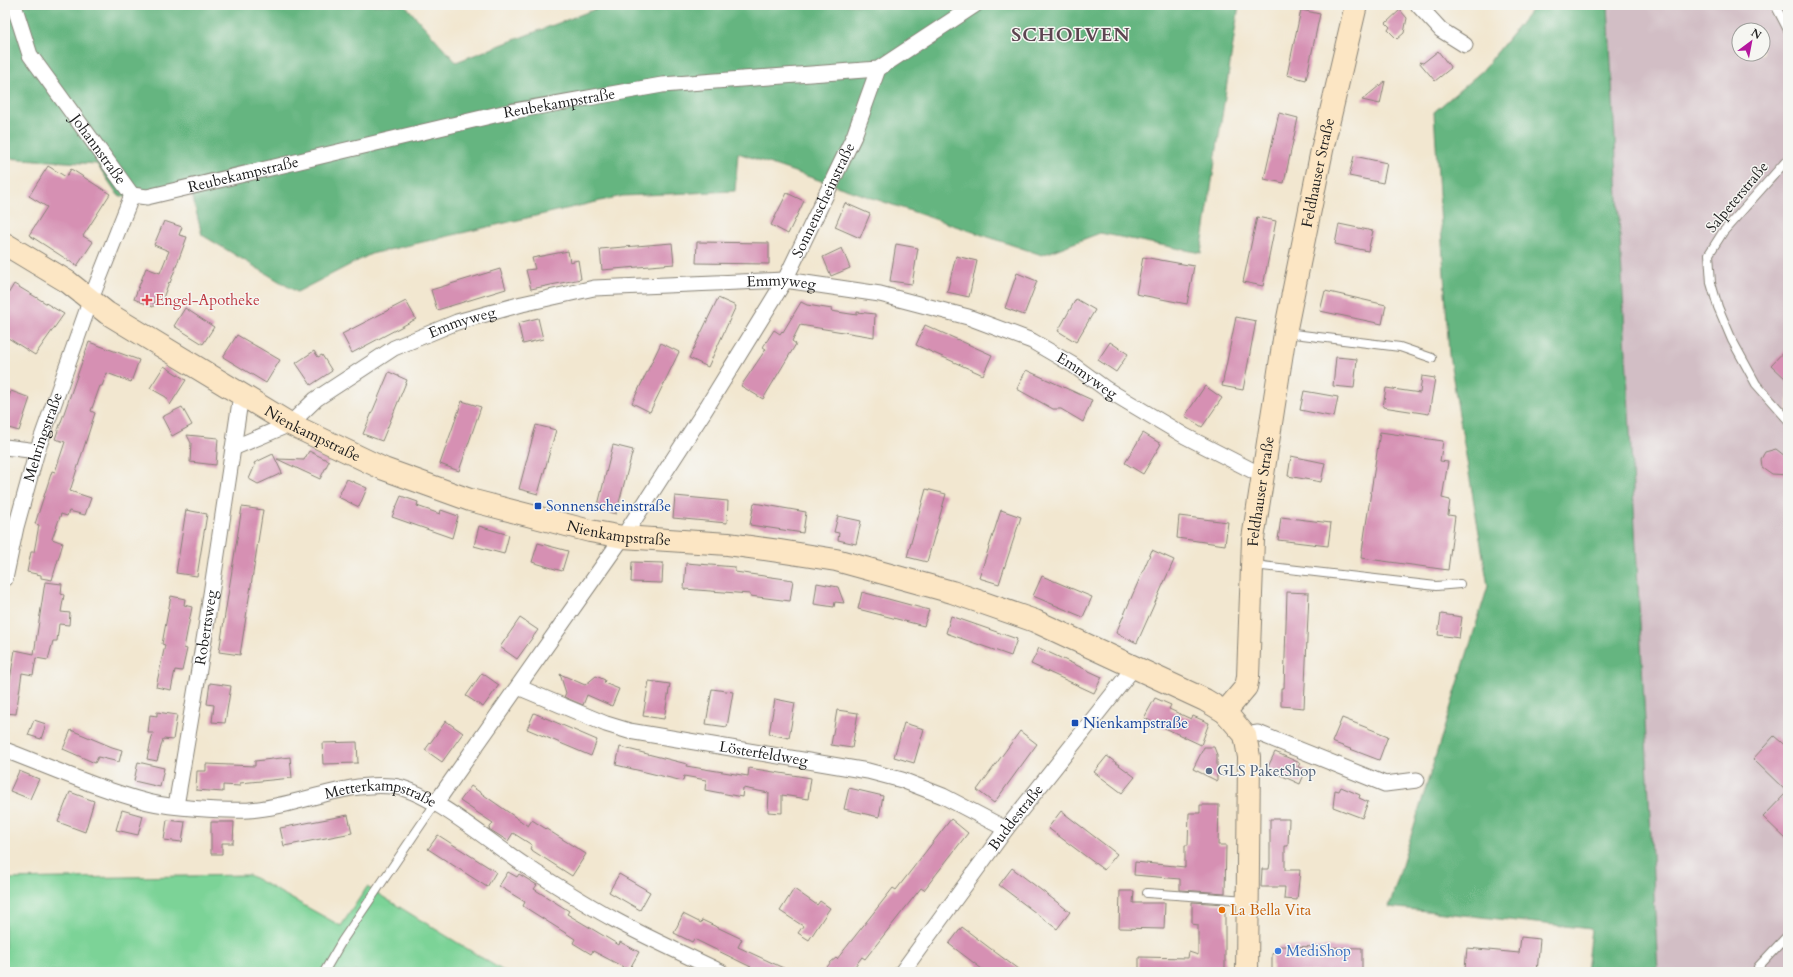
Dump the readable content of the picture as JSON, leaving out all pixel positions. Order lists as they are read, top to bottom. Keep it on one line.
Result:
{"streets":{"street":["Reubekampstraße","Johannstraße","Feldhauser Straße","Sonnenscheinstraße","Emmyweg","Nienkampstraße","Mehringstraße","Robertsweg","Lösterfeldweg","Metterkampstraße","Buddestraße"],"lane":["Salpeterstraße"]},"crossings":[["Reubekampstraße","Johannstraße"],["Reubekampstraße","Sonnenscheinstraße"],["Johannstraße","Nienkampstraße"],["Johannstraße","Mehringstraße"],["Feldhauser Straße","Emmyweg"],["Feldhauser Straße","Nienkampstraße"],["Sonnenscheinstraße","Emmyweg"],["Sonnenscheinstraße","Nienkampstraße"],["Sonnenscheinstraße","Lösterfeldweg"],["Sonnenscheinstraße","Metterkampstraße"],["Emmyweg","Nienkampstraße"],["Nienkampstraße","Mehringstraße"],["Nienkampstraße","Robertsweg"],["Nienkampstraße","Buddestraße"],["Robertsweg","Metterkampstraße"],["Lösterfeldweg","Buddestraße"]],"districts":["SCHOLVEN"],"places":{"health":["Engel-Apotheke"],"transit":["Sonnenscheinstraße","Nienkampstraße"],"other":["GLS PaketShop","La Bella Vita","MediShop"]},"north":"top right"}
